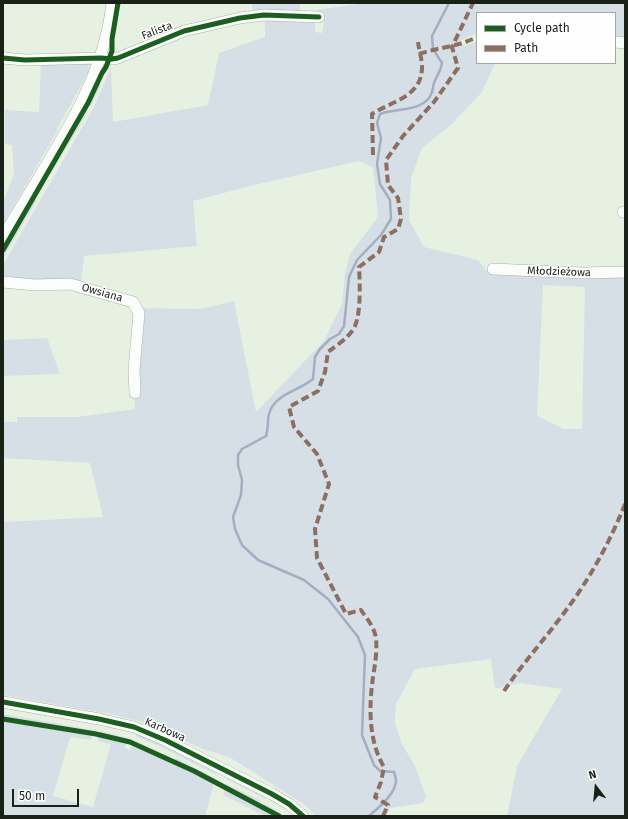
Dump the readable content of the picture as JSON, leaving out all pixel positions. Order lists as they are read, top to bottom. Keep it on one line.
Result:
{"streets":{"street":["Falista","Młodzieżowa","Owsiana","Karbowa"]},"legend":["Cycle path","Path"],"scale_bar":"50 m","north":"top"}
